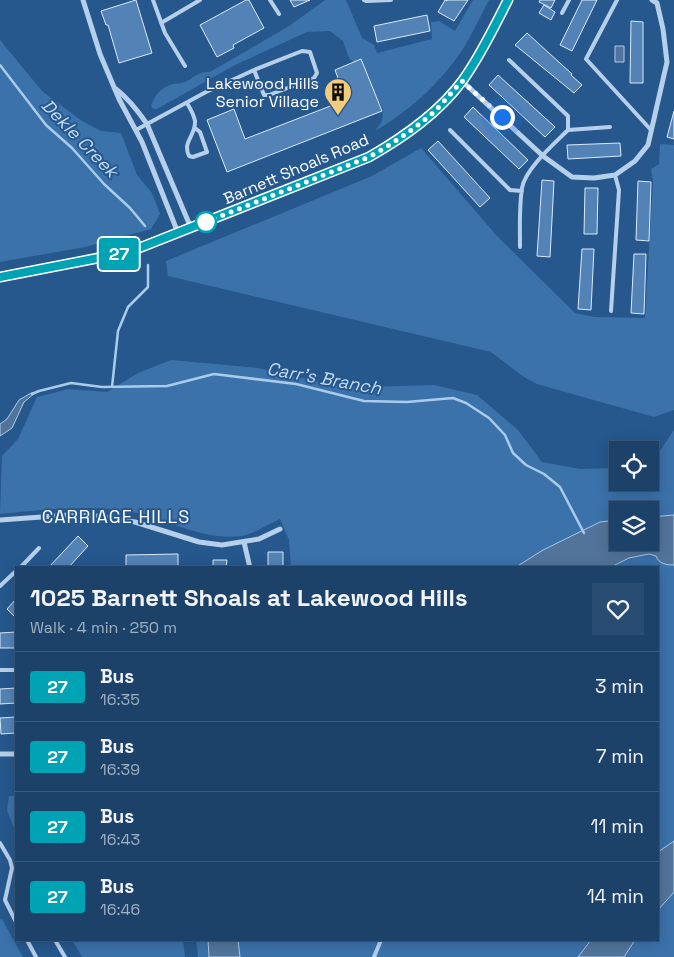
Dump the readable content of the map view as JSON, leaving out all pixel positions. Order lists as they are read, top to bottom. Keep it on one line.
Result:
{"streets":{"main road":["Barnett Shoals Road"]},"districts":["CARRIAGE HILLS"],"water":["Dekle Creek","Carr's Branch"],"places":{"building":["Lakewood Hills Senior Village"]},"lines":["bus line 27"],"page":{"on_map":"27","heading":["1025 Barnett Shoals at Lakewood Hills","Walk · 4 min · 250 m"],"list":[{"mark":"27","name":"Bus","note":"16:35","value":"3 min"},{"mark":"27","name":"Bus","note":"16:39","value":"7 min"},{"mark":"27","name":"Bus","note":"16:43","value":"11 min"},{"mark":"27","name":"Bus","note":"16:46","value":"14 min"}]}}
